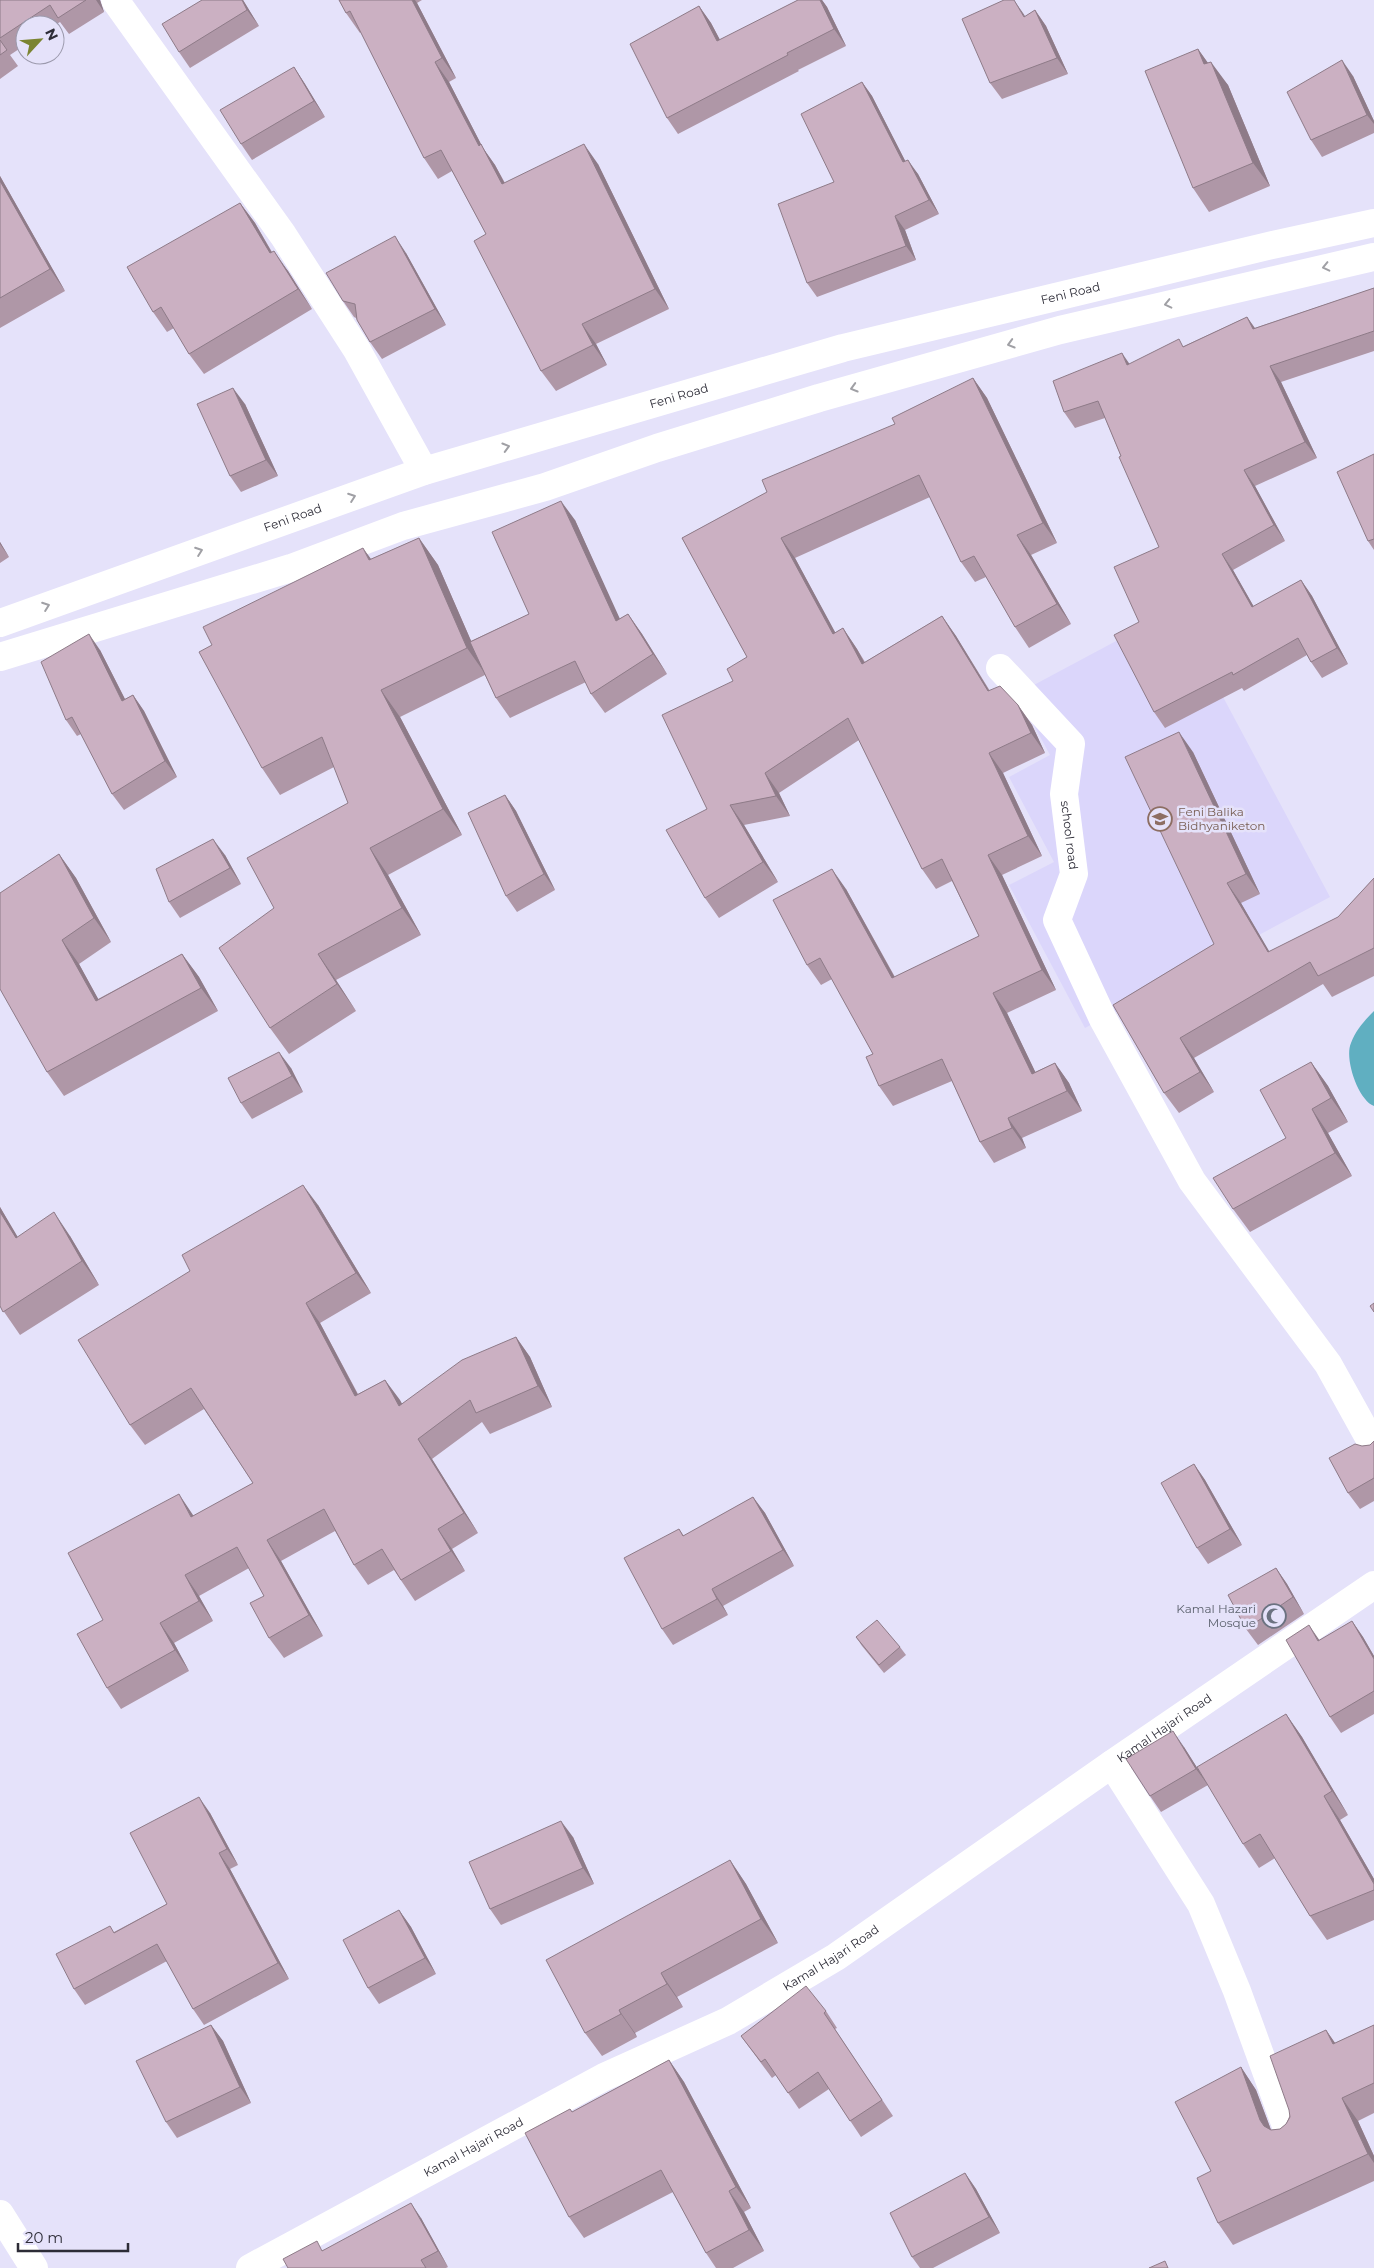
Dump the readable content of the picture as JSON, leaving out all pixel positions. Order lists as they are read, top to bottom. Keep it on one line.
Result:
{"streets":{"street":["Feni Road","school road","Kamal Hajari Road"]},"places":{"school or university":["Feni Balika Bidhyaniketon"],"mosque":["Kamal Hazari Mosque"]},"scale_bar":"20 m","north":"top right"}
